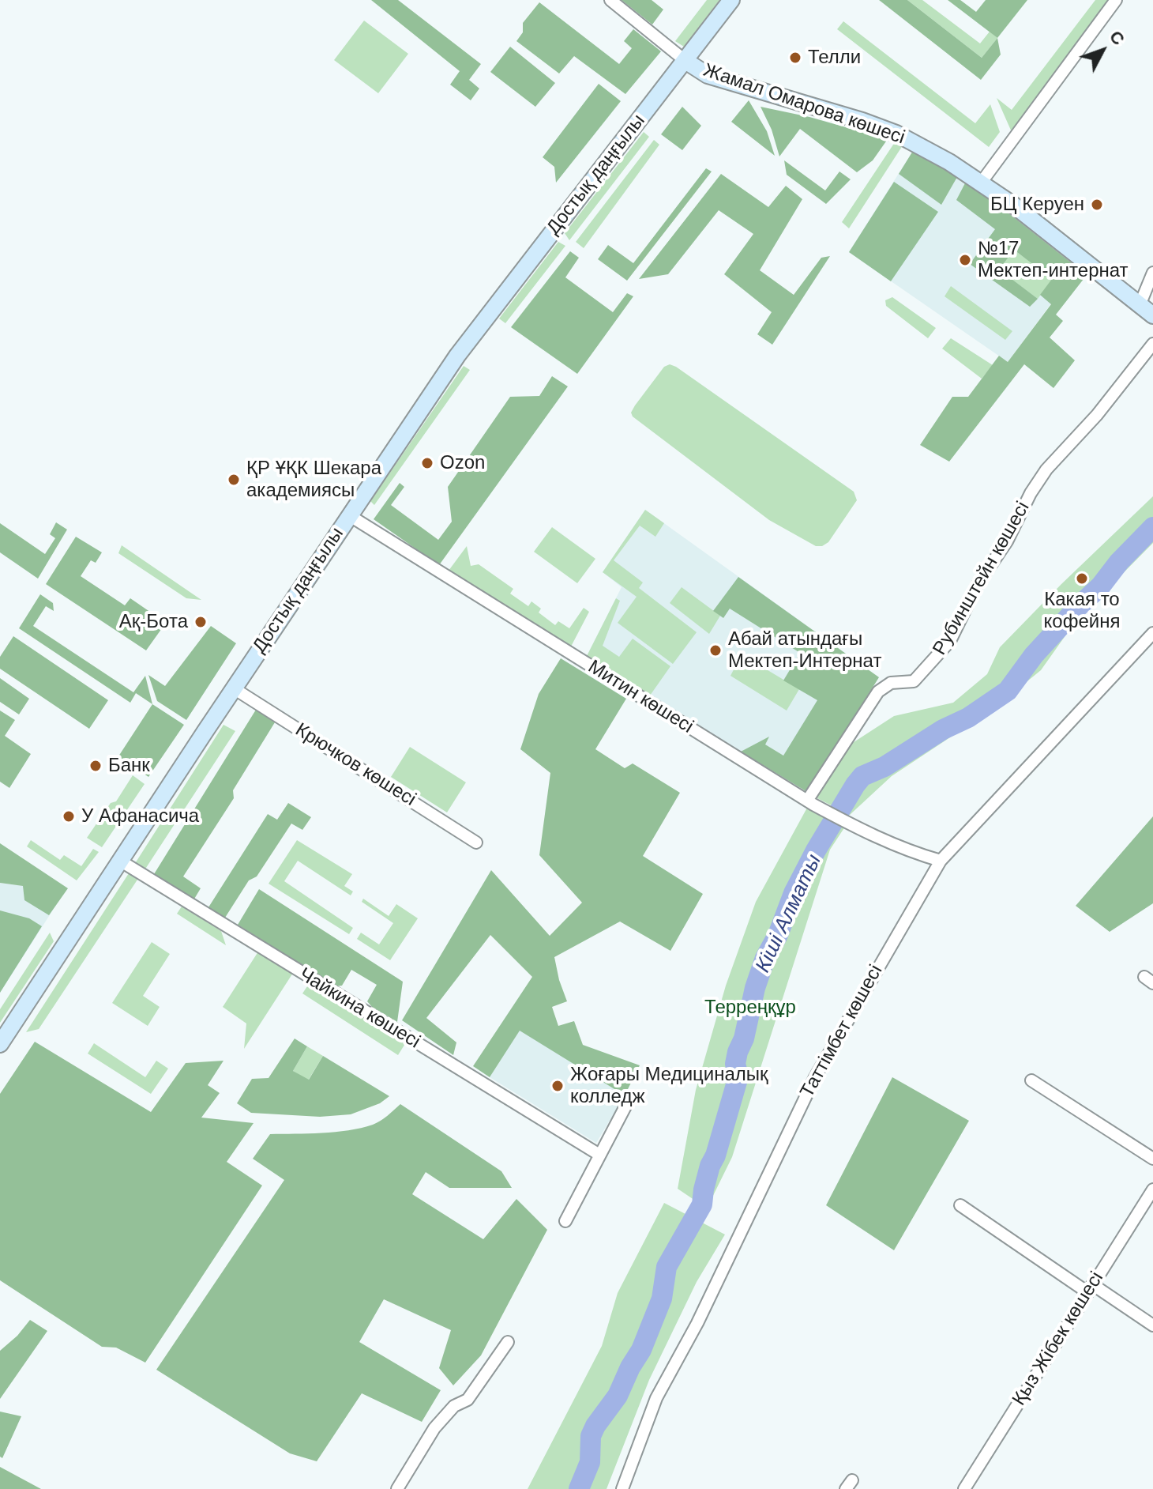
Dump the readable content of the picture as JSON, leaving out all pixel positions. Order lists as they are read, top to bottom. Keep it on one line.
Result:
{"streets":{"main road":["Жамал Омарова көшесі","Достық даңғылы"],"street":["Рубинштейн көшесі","Митин көшесі","Крючков көшесі","Чайкина көшесі","Таттімбет көшесі","Қыз Жібек көшесі"]},"crossings":[["Жамал Омарова көшесі","Достық даңғылы"],["Достық даңғылы","Митин көшесі"],["Достық даңғылы","Крючков көшесі"],["Достық даңғылы","Чайкина көшесі"],["Рубинштейн көшесі","Митин көшесі"],["Митин көшесі","Таттімбет көшесі"]],"water":["Кіші Алматы"],"parks":["Терреңқұр"],"places":["Телли","БЦ Керуен","№17 Мектеп-интернат","Ozon","ҚР ҰҚК Шекара академиясы","Какая то кофейня","Ақ-Бота","Абай атындағы Мектеп-Интернат","Банк","У Афанасича","Жоғары Медициналық колледж"],"north":"top right"}
